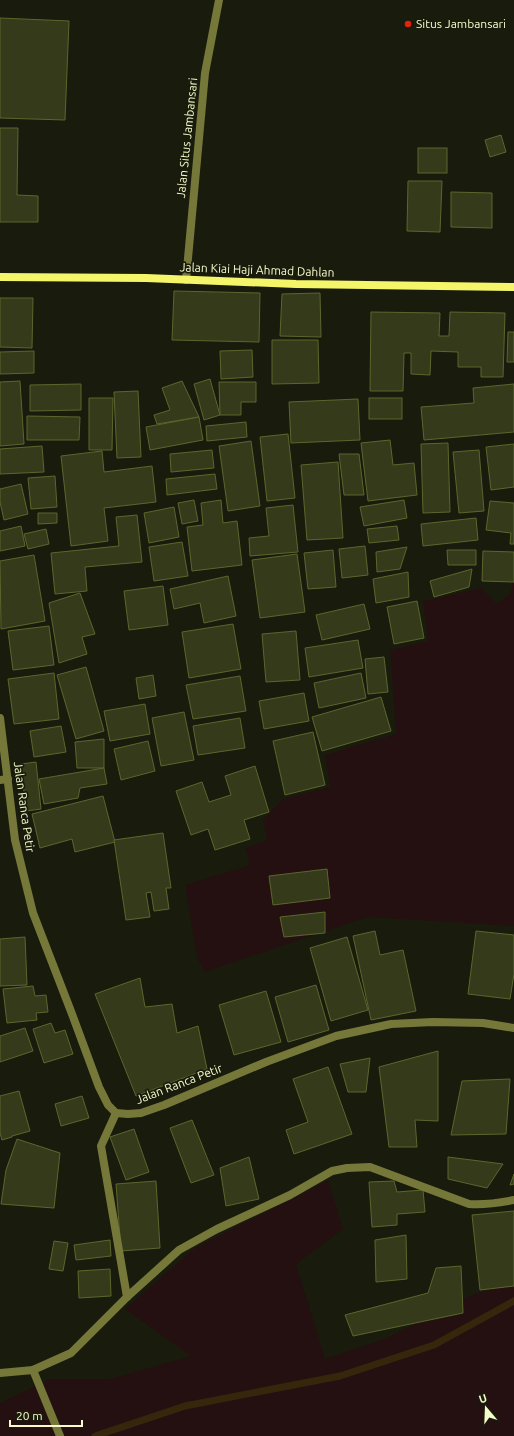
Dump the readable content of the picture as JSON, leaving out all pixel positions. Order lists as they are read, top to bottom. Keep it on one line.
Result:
{"streets":{"main road":["Jalan Kiai Haji Ahmad Dahlan"],"street":["Jalan Situs Jambansari","Jalan Ranca Petir"]},"crossings":[["Jalan Situs Jambansari","Jalan Kiai Haji Ahmad Dahlan"]],"places":["Situs Jambansari"],"scale_bar":"20 m","north":"top"}
